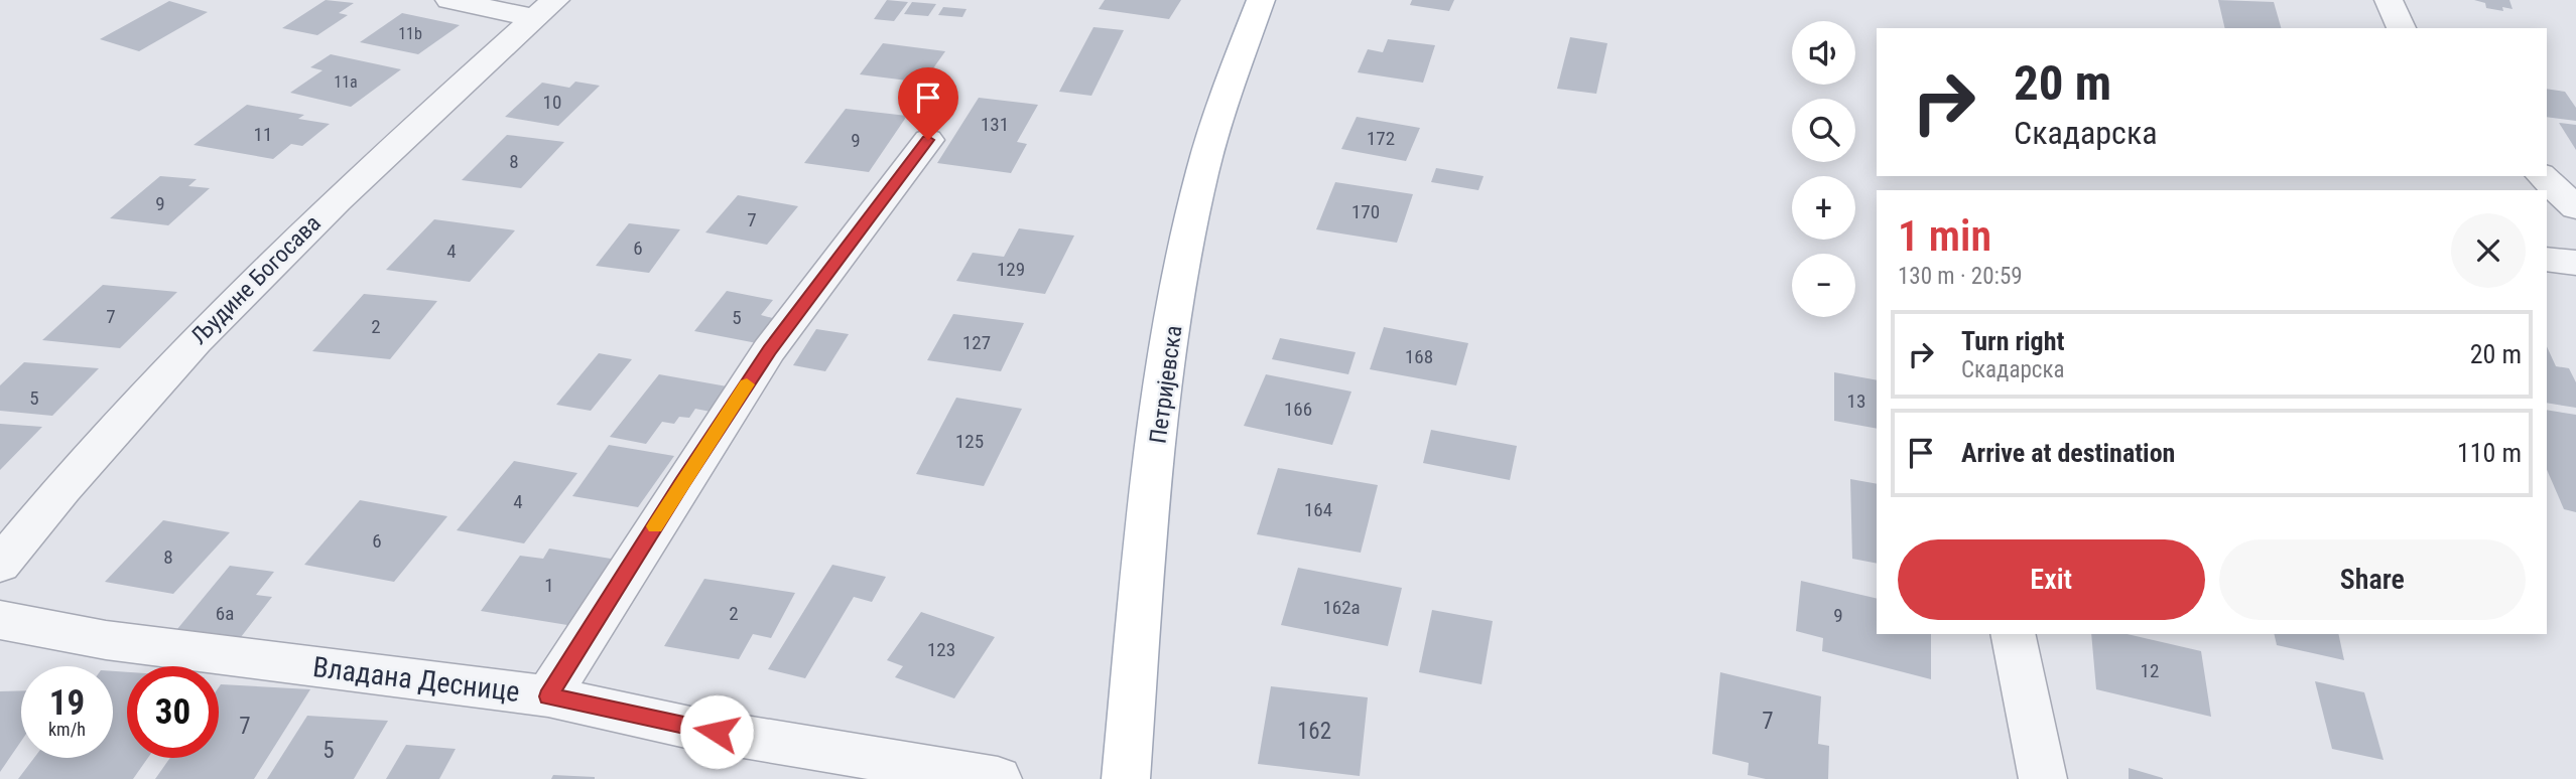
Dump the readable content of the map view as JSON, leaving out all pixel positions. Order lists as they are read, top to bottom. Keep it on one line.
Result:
{"streets":{"main road":["Петријевска"],"street":["Људине Богосава","Владана Деснице"]},"house_numbers":["11b","11a","10","131","11","172","9","8","9","170","7","6","4","129","7","5","2","127","168","5","13","166","125","4","164","6","8","1","162a","6a","2","9","123","12","7","7","162","5"],"page":{"map_buttons":["+","−"],"turn":["20 m","Скадарска"],"heading":["1 min","130 m · 20:59"],"list":[{"name":"Turn right","note":"Скадарска","value":"20 m"},{"name":"Arrive at destination","value":"110 m"}],"buttons":["Exit","Share"],"speed":"19 km/h","limit":"30"}}
